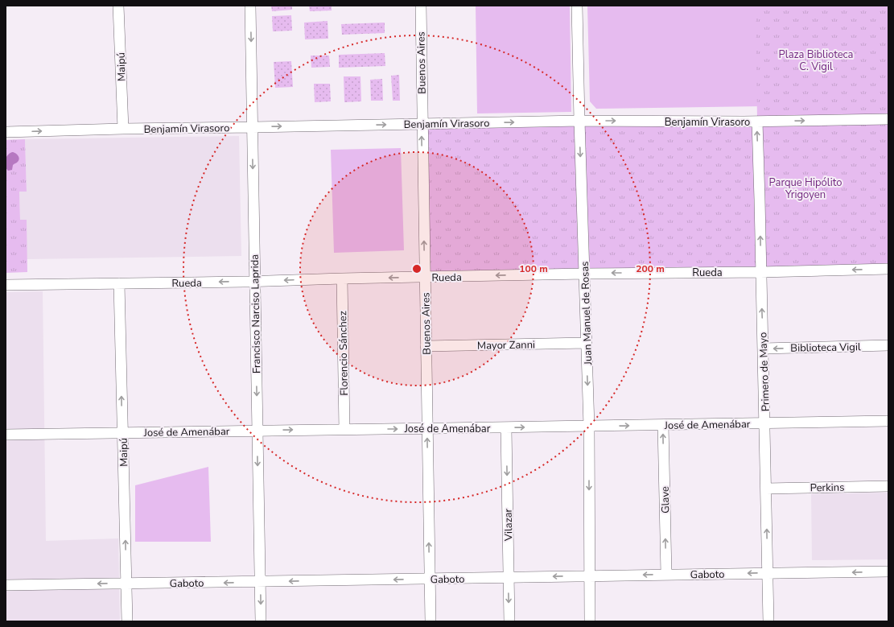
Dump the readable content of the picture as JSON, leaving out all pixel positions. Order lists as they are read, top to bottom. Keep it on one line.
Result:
{"streets":{"street":["Buenos Aires","Maipú","Benjamín Virasoro","Rueda","Juan Manuel de Rosas","Francisco Narciso Laprida","Mayor Zanni","Biblioteca Vigil","Florencio Sánchez","Primero de Mayo","José de Amenábar","Perkins","Glave","Vilazar","Gaboto"]},"crossings":[["Buenos Aires","Benjamín Virasoro"],["Buenos Aires","Rueda"],["Buenos Aires","Mayor Zanni"],["Buenos Aires","José de Amenábar"],["Buenos Aires","Gaboto"],["Maipú","Benjamín Virasoro"],["Maipú","Rueda"],["Maipú","José de Amenábar"],["Maipú","Gaboto"],["Benjamín Virasoro","Juan Manuel de Rosas"],["Benjamín Virasoro","Francisco Narciso Laprida"],["Benjamín Virasoro","Primero de Mayo"],["Rueda","Juan Manuel de Rosas"],["Rueda","Francisco Narciso Laprida"],["Rueda","Florencio Sánchez"],["Rueda","Primero de Mayo"],["Juan Manuel de Rosas","Mayor Zanni"],["Juan Manuel de Rosas","José de Amenábar"],["Juan Manuel de Rosas","Gaboto"],["Francisco Narciso Laprida","José de Amenábar"],["Francisco Narciso Laprida","Gaboto"],["Biblioteca Vigil","Primero de Mayo"],["Florencio Sánchez","José de Amenábar"],["Primero de Mayo","José de Amenábar"],["Primero de Mayo","Perkins"],["Primero de Mayo","Gaboto"],["José de Amenábar","Glave"],["José de Amenábar","Vilazar"],["Glave","Gaboto"],["Vilazar","Gaboto"]],"one_way":["Buenos Aires","Maipú","Benjamín Virasoro","Rueda","Juan Manuel de Rosas","Francisco Narciso Laprida","Biblioteca Vigil","Primero de Mayo","José de Amenábar","Glave","Vilazar","Gaboto"],"parks":["Plaza Biblioteca C. Vigil","Parque Hipólito Yrigoyen"],"rings":["100 m","200 m"]}
